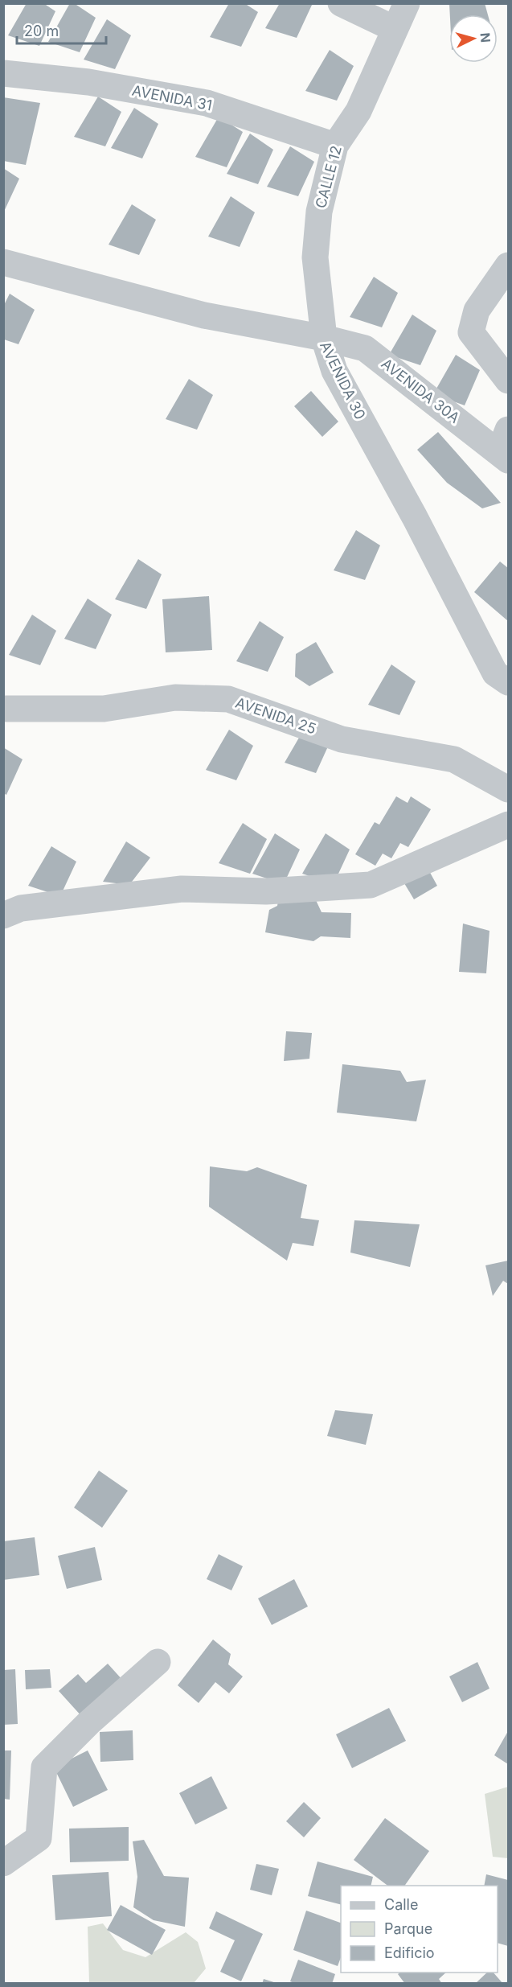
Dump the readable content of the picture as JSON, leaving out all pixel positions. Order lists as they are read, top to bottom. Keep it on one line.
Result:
{"streets":{"street":["AVENIDA 31","CALLE 12","AVENIDA 30","AVENIDA 30A","AVENIDA 25"]},"crossings":[["AVENIDA 31","CALLE 12"],["CALLE 12","AVENIDA 30"],["CALLE 12","AVENIDA 30A"],["AVENIDA 30","AVENIDA 30A"]],"legend":["Calle","Parque","Edificio"],"scale_bar":"20 m","north":"right"}
